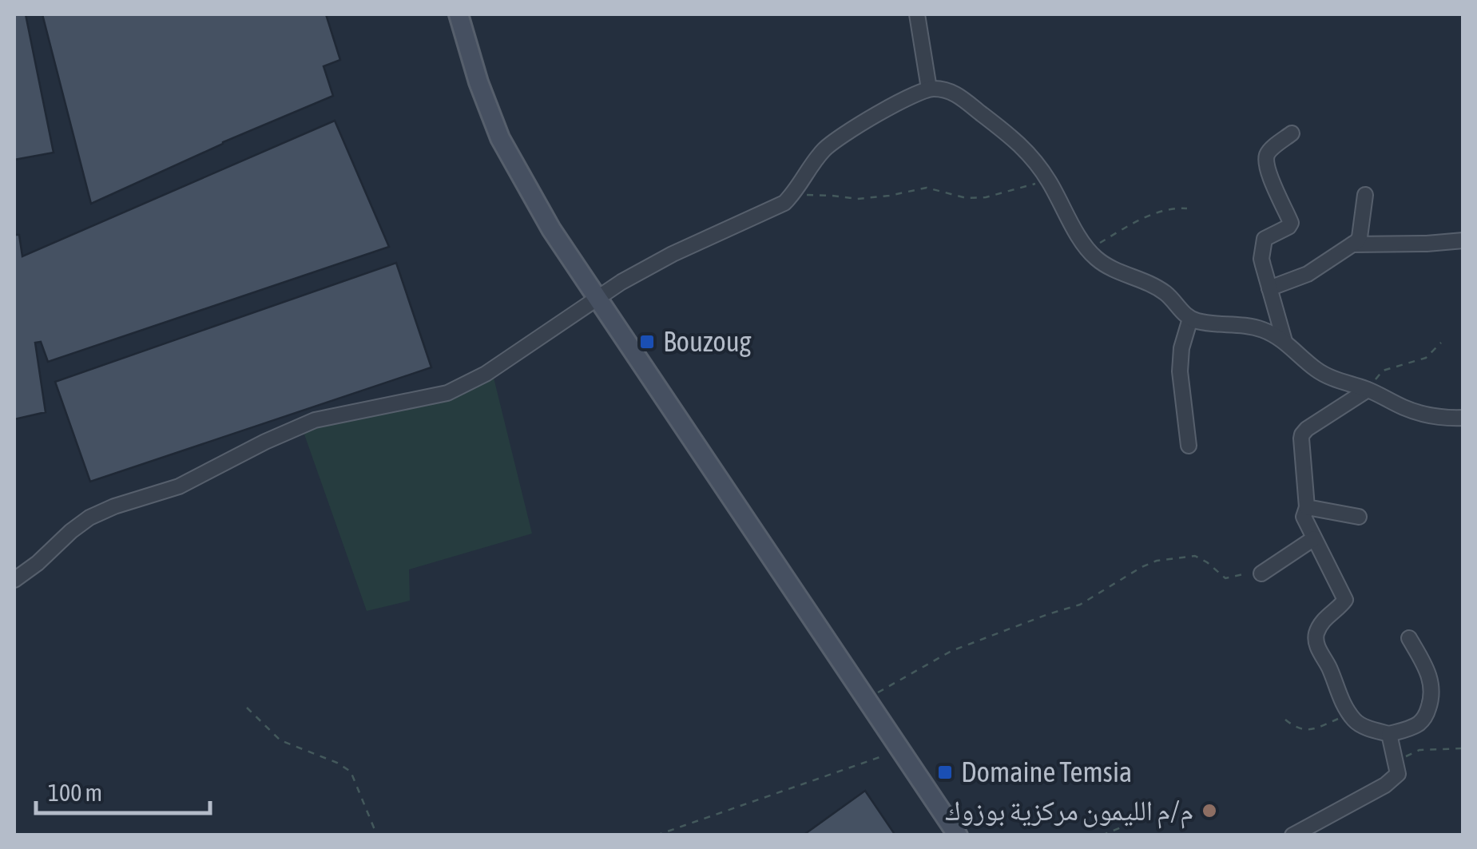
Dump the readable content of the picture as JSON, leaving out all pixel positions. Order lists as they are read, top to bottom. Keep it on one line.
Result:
{"places":{"transit":["Bouzoug","Domaine Temsia"],"other":["م/م الليمون مركزية بوزوك"]},"scale_bar":"100 m"}
